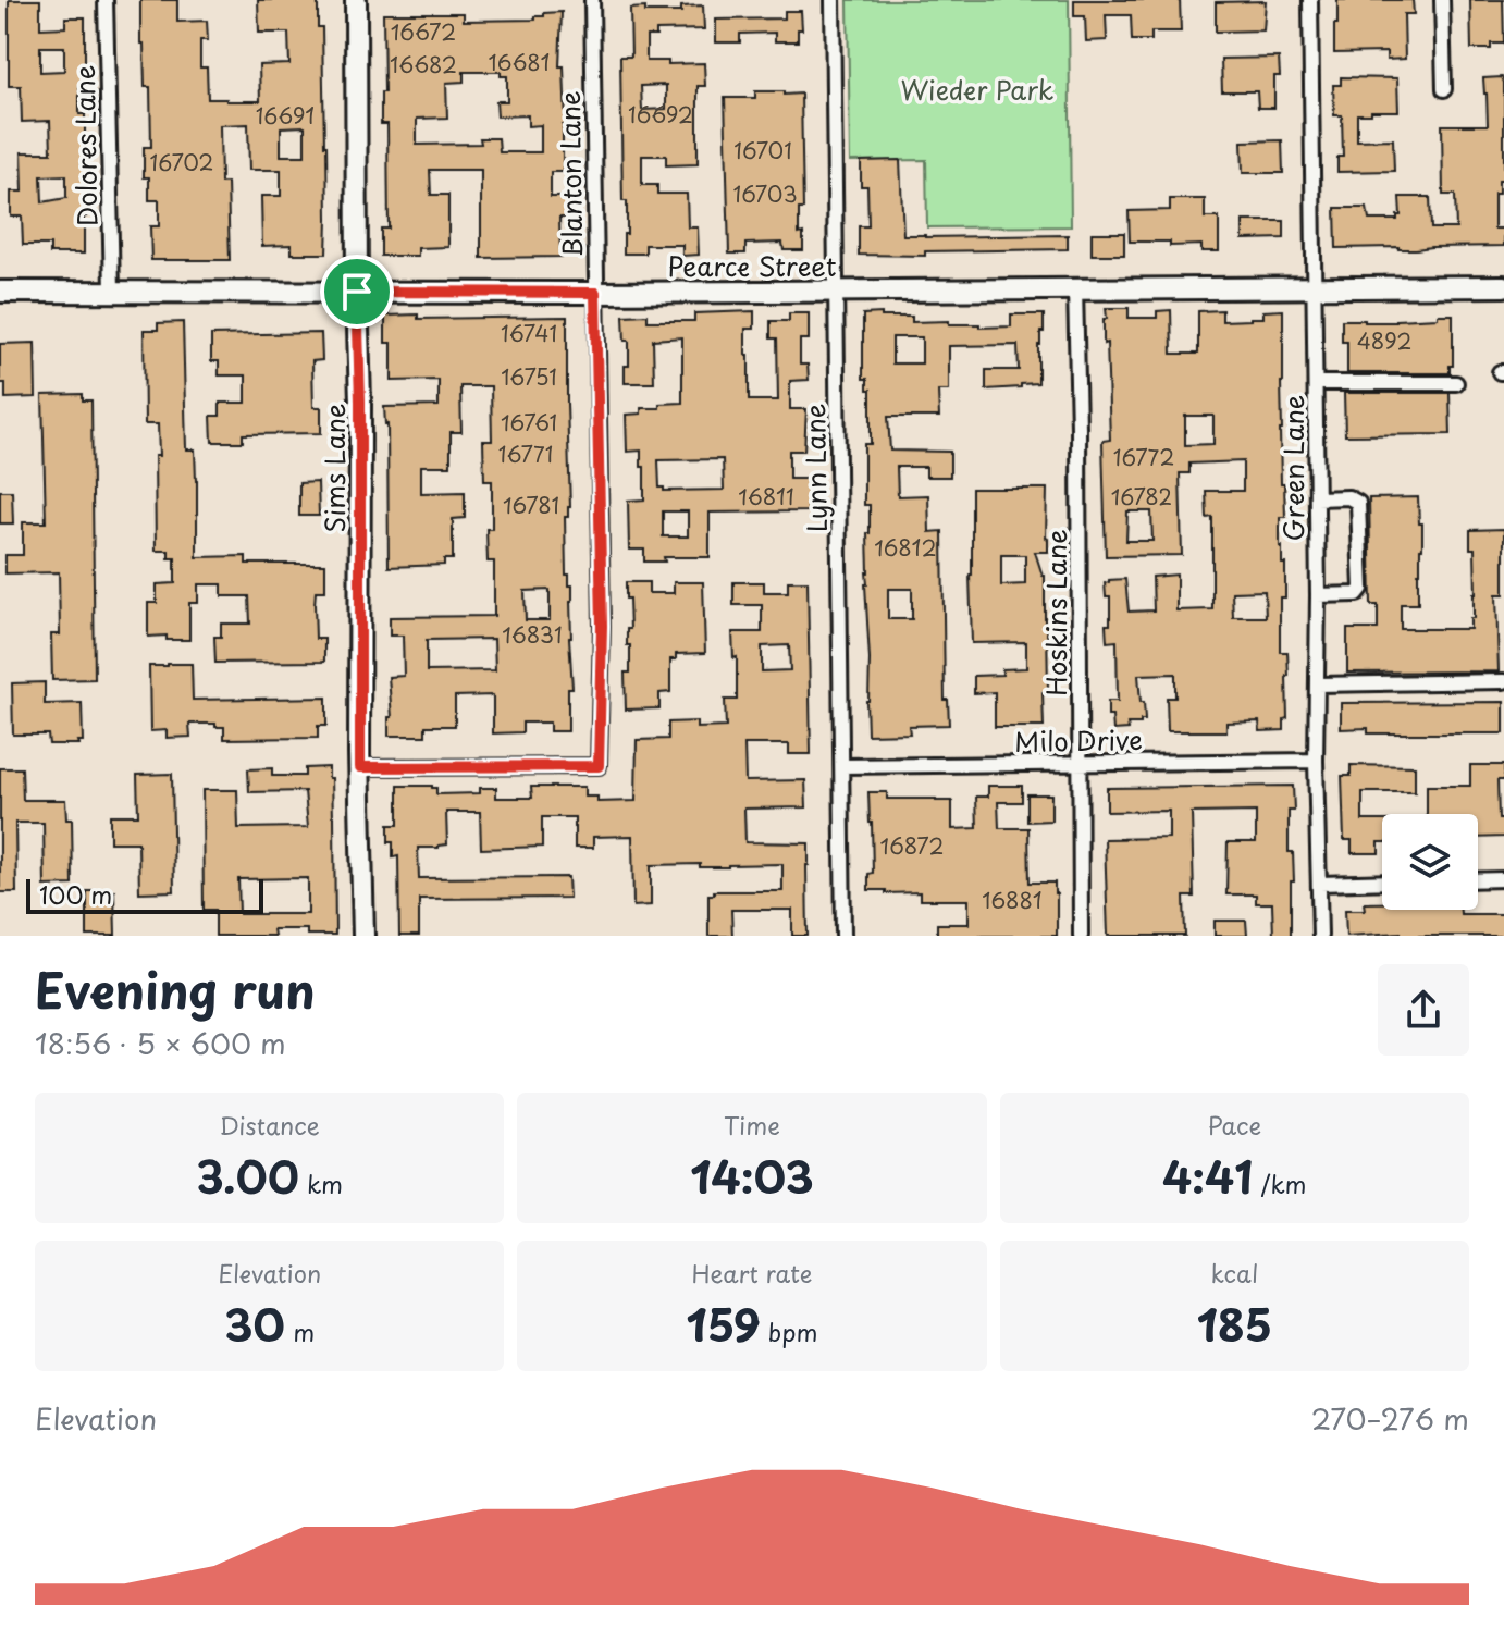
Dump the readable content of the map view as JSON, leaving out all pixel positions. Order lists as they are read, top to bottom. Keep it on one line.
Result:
{"streets":{"street":["Dolores Lane","Blanton Lane","Pearce Street","Sims Lane","Lynn Lane","Green Lane","Hoskins Lane","Milo Drive"]},"crossings":[["Dolores Lane","Pearce Street"],["Blanton Lane","Pearce Street"],["Blanton Lane","Sims Lane"],["Pearce Street","Sims Lane"],["Pearce Street","Lynn Lane"],["Pearce Street","Green Lane"],["Pearce Street","Hoskins Lane"],["Lynn Lane","Milo Drive"],["Green Lane","Milo Drive"],["Hoskins Lane","Milo Drive"]],"parks":["Wieder Park"],"house_numbers":["16672","16681","16682","16692","16691","16701","16702","16703","16741","4892","16751","16761","16771","16772","16811","16782","16781","16812","16831","16872","16881"],"scale_bar":"100 m","page":{"scale":"100 m","heading":["Evening run","18:56 · 5 × 600 m"],"stats":[["Distance","3.00 km"],["Time","14:03"],["Pace","4:41 /km"],["Elevation","30 m"],["Heart rate","159 bpm"],["kcal","185"]],"chart":["Elevation","270–276 m"]}}
